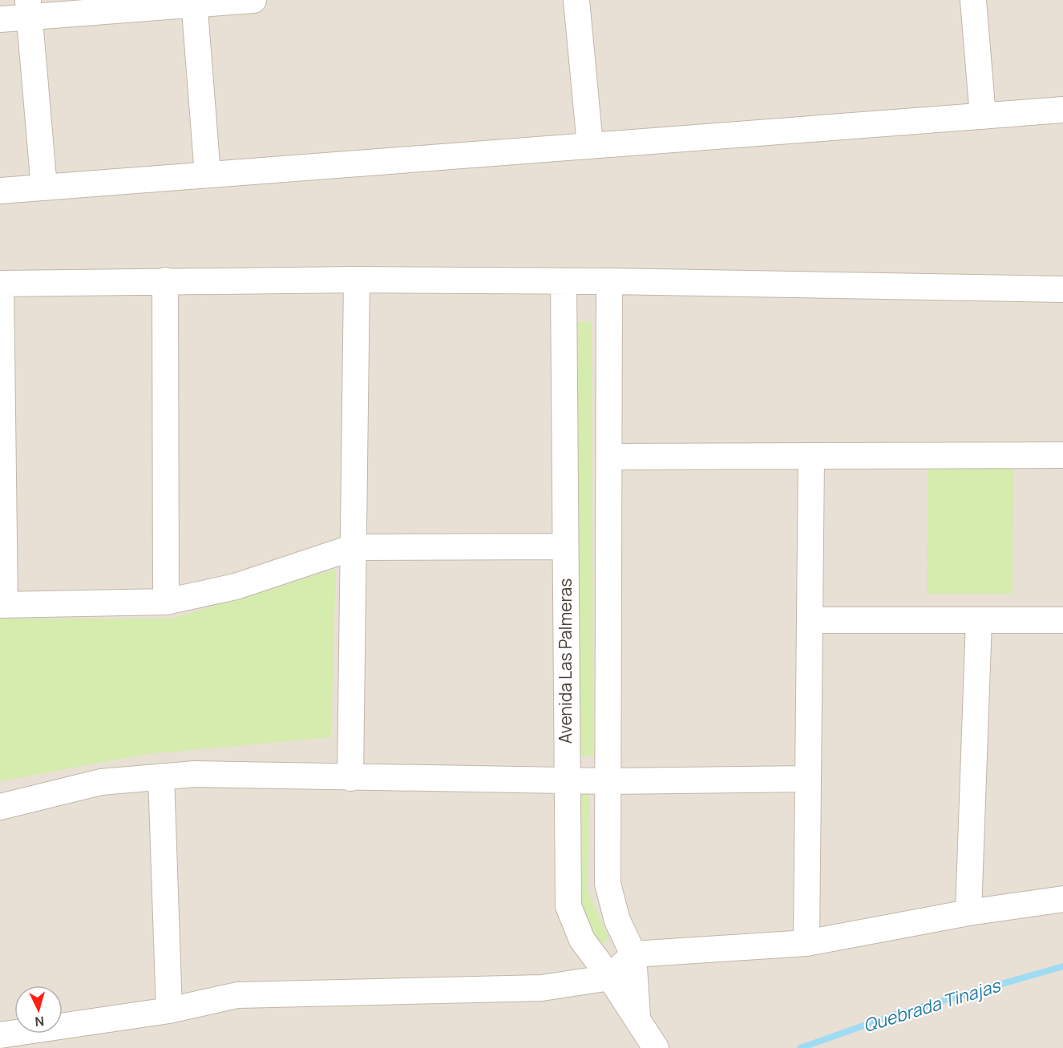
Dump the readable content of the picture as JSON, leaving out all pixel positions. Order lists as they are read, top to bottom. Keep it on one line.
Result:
{"streets":{"street":["Avenida Las Palmeras"]},"water":["Quebrada Tinajas"],"north":"bottom"}
